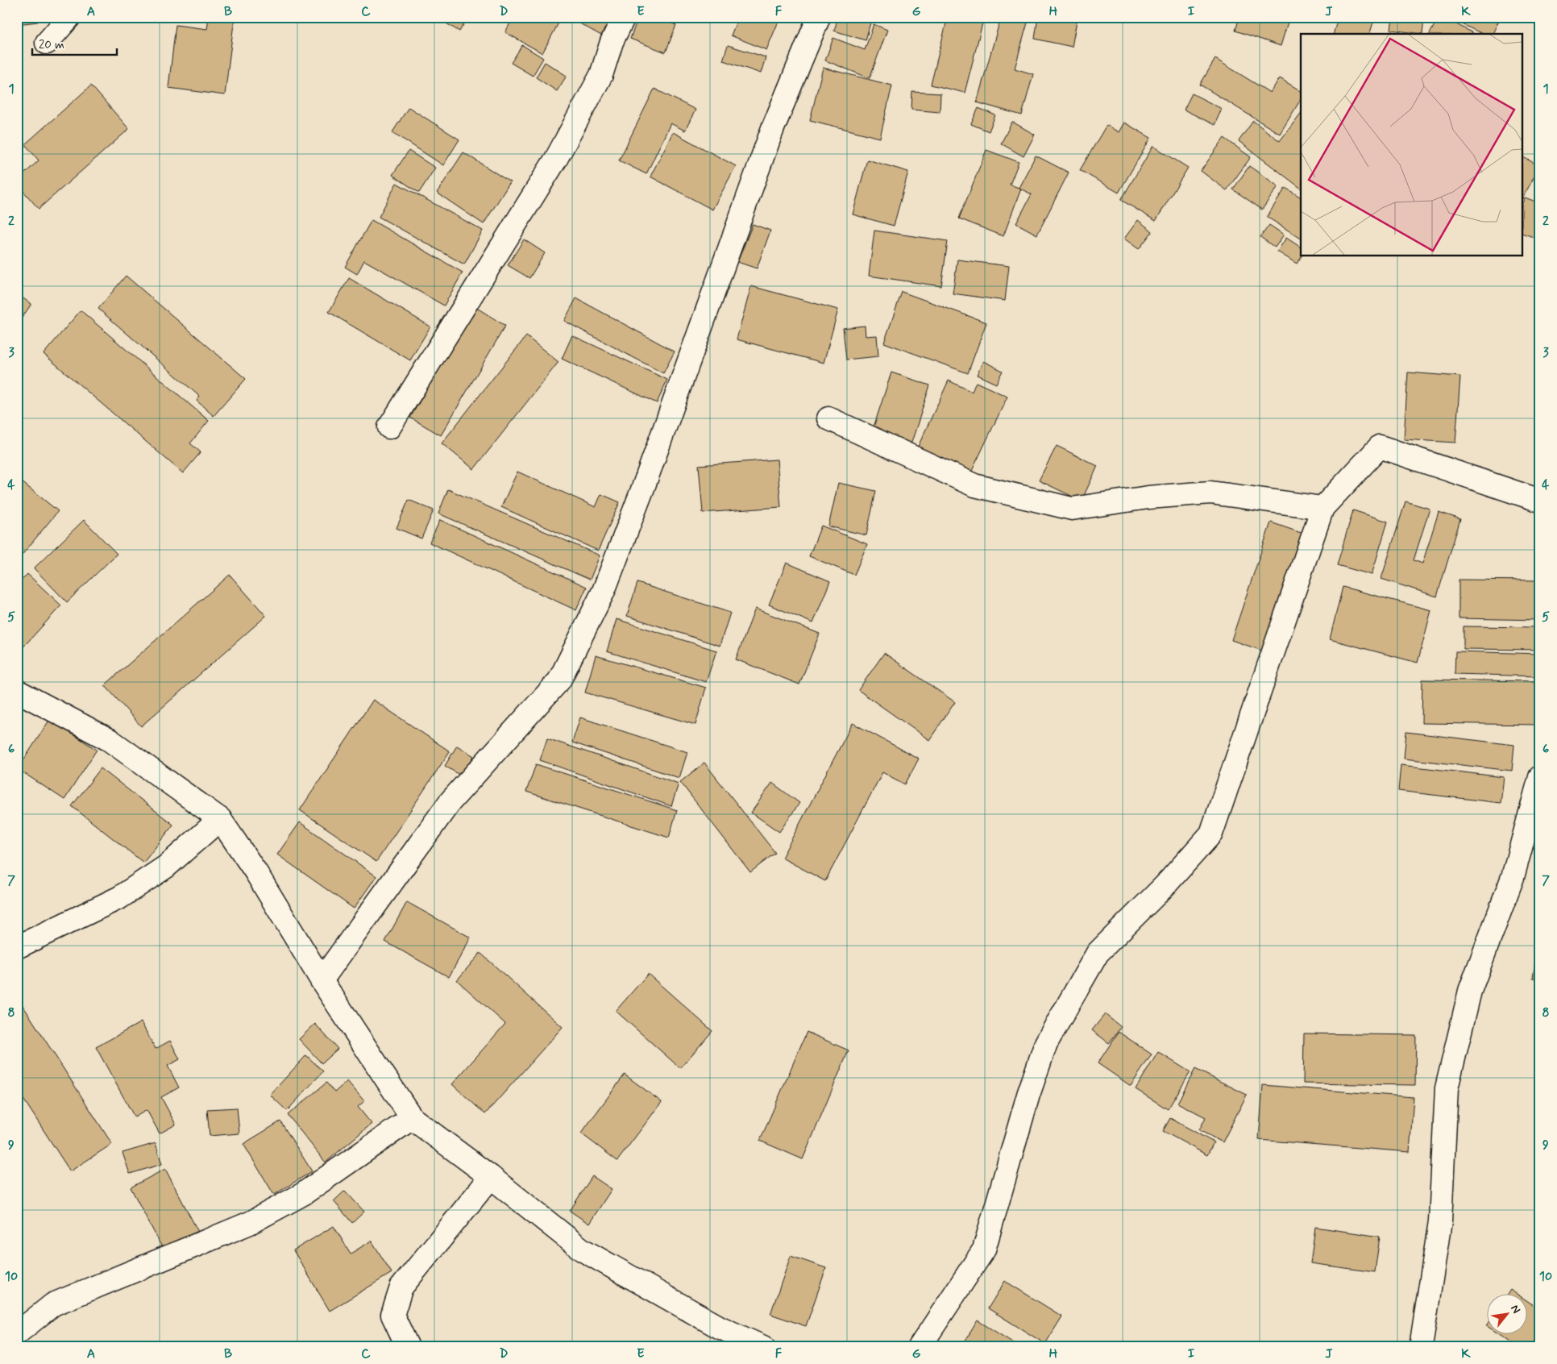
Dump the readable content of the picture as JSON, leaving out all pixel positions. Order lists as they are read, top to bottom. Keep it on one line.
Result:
{"scale_bar":"20 m","north":"top right","grid":{"columns":["A","B","C","D","E","F","G","H","I","J","K"],"rows":["1","2","3","4","5","6","7","8","9","10"]}}
